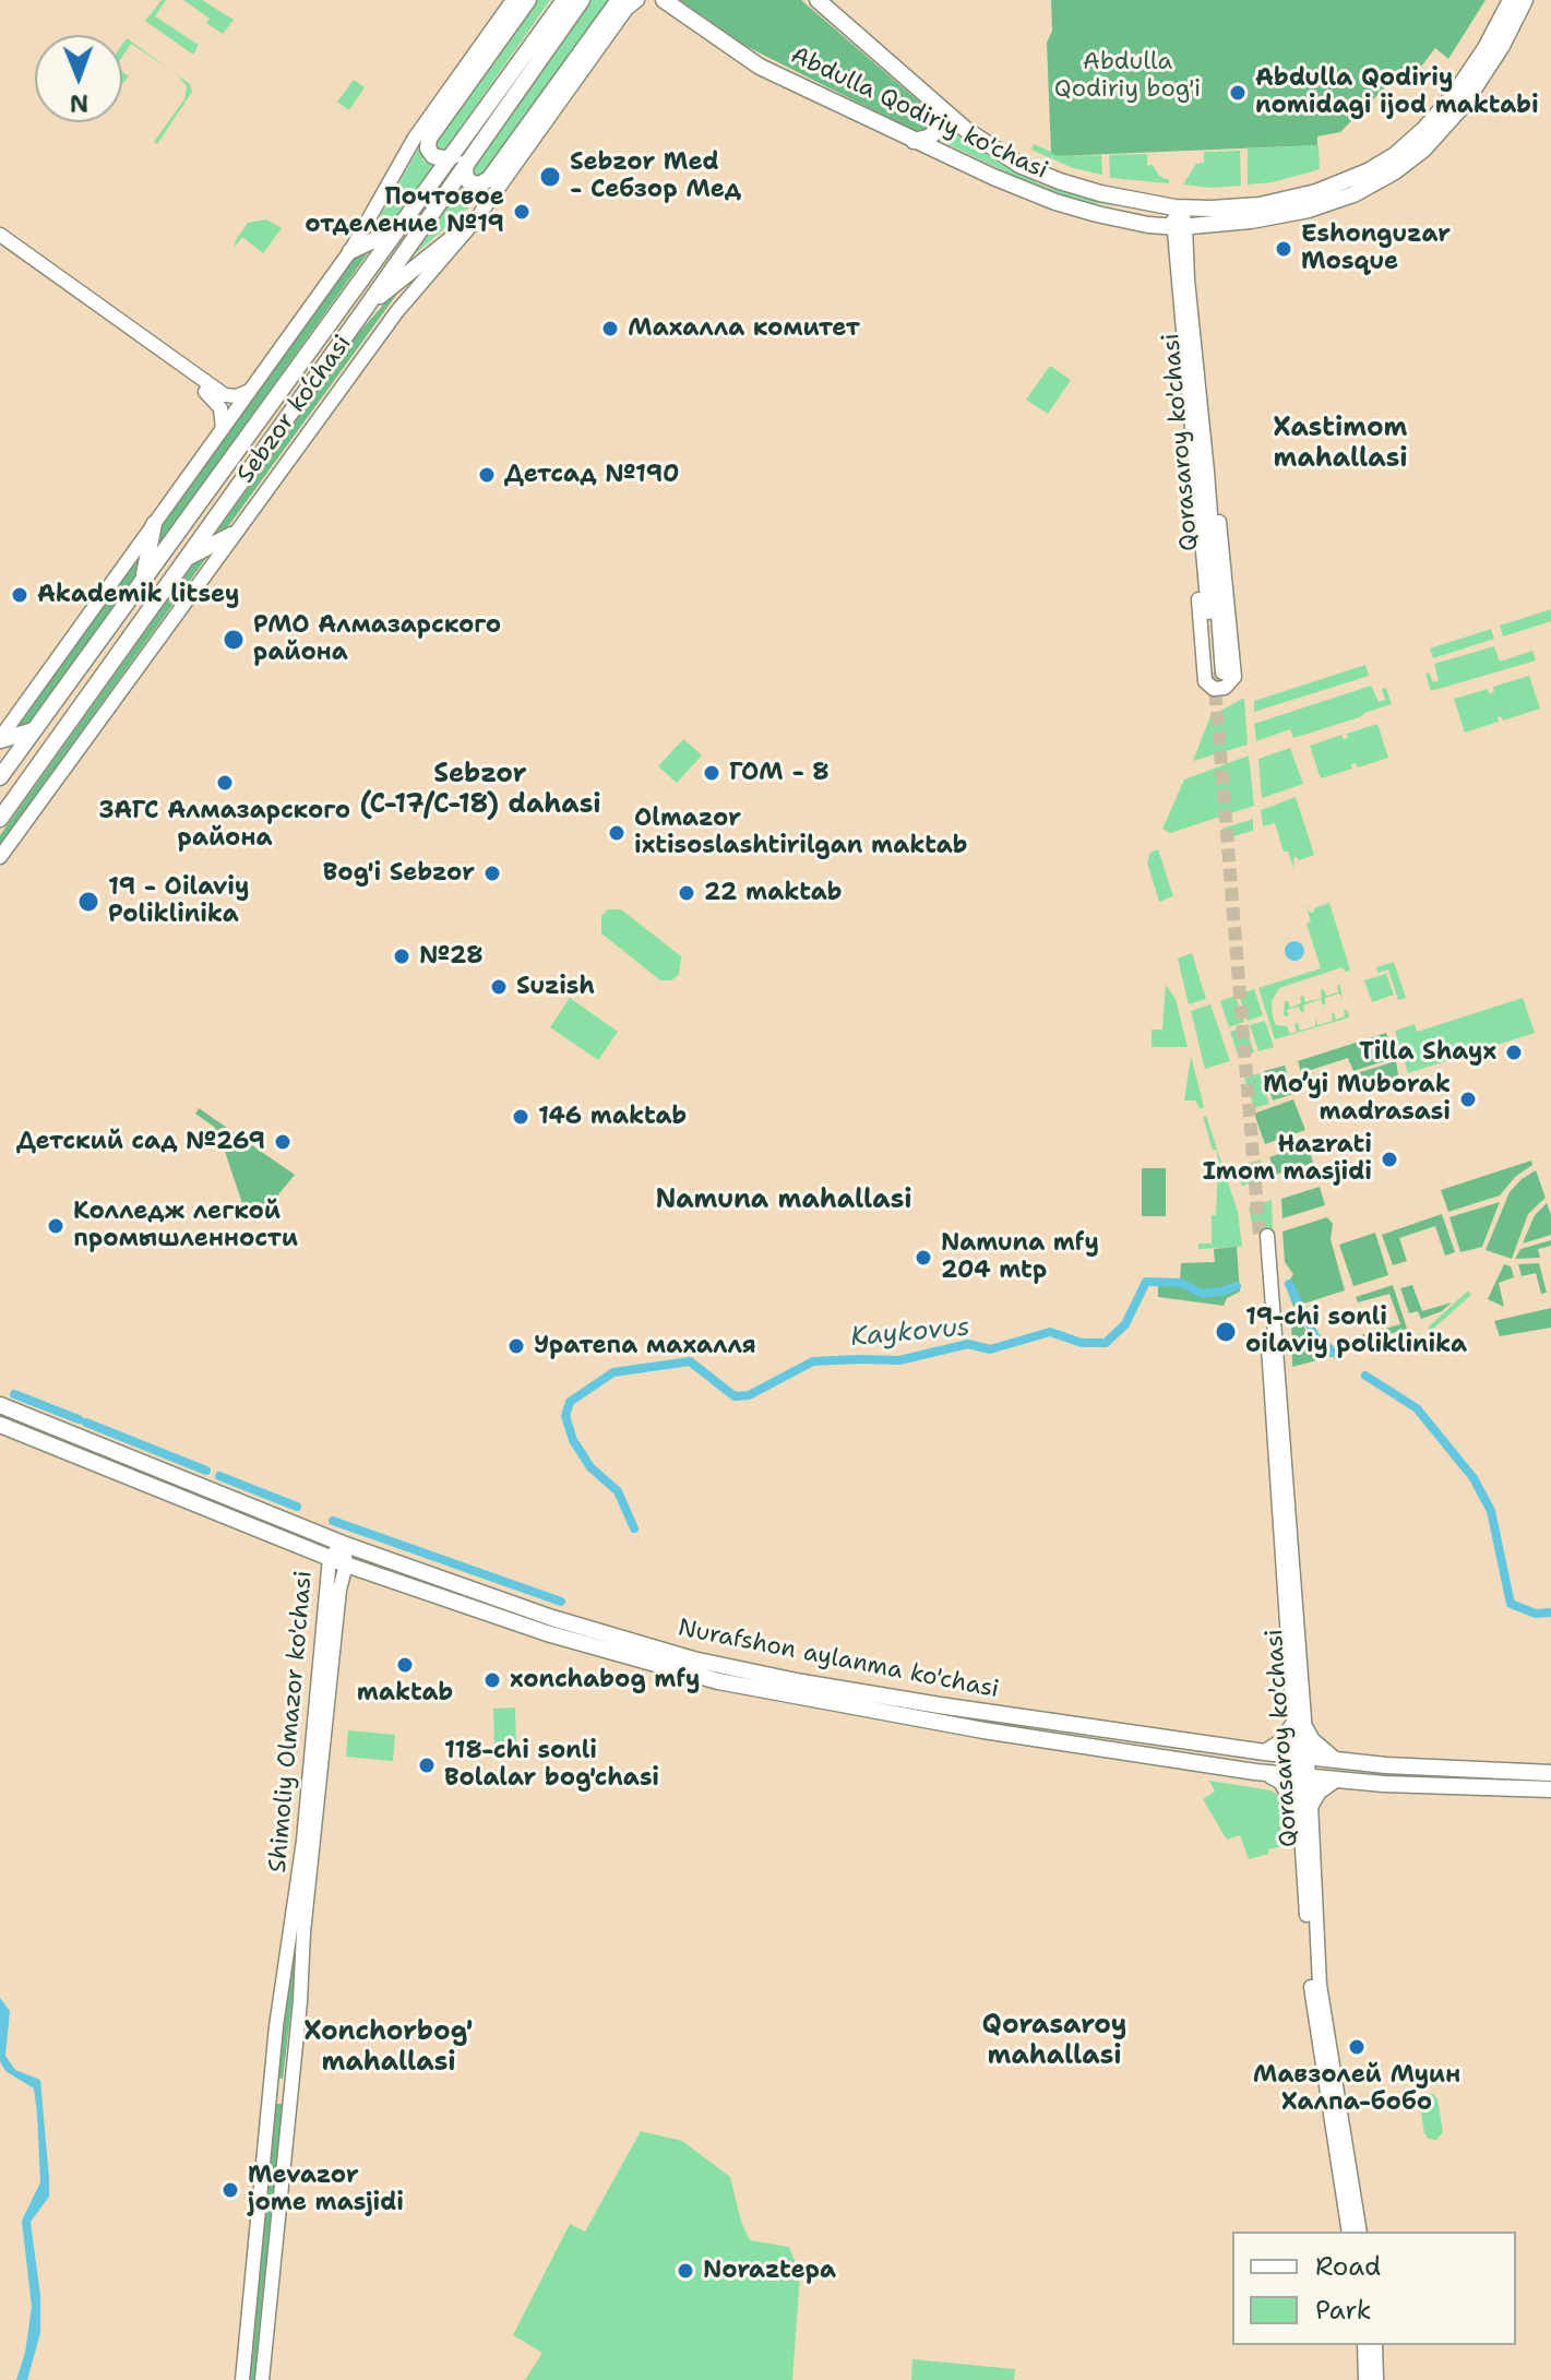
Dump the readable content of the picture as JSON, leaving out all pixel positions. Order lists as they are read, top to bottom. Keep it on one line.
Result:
{"streets":{"main road":["Abdulla Qodiriy ko'chasi","Sebzor ko‘chasi","Qorasaroy ko'chasi","Nurafshon aylanma ko'chasi","Shimoliy Olmazor ko'chasi"]},"crossings":[["Abdulla Qodiriy ko'chasi","Qorasaroy ko'chasi"],["Qorasaroy ko'chasi","Nurafshon aylanma ko'chasi"],["Nurafshon aylanma ko'chasi","Shimoliy Olmazor ko'chasi"]],"districts":["Xastimom mahallasi","Sebzor (C-17/C-18) dahasi","Namuna mahallasi","Qorasaroy mahallasi","Xonchorbog' mahallasi"],"water":["Kaykovus"],"parks":["Abdulla Qodiriy bog'i"],"places":["Abdulla Qodiriy nomidagi ijod maktabi","Sebzor Med - Себзор Мед","Почтовое отделение №19","Eshonguzar Mosque","Махалла комитет","Детсад №190","Akademik litsey","РМО Алмазарского района","ГОМ - 8","ЗАГС Алмазарского района","Olmazor ixtisoslashtirilgan maktab","Bog'i Sebzor","22 maktab","19 - Oilaviy Poliklinika","№28","Suzish","Tilla Shayx","Mo’yi Muborak madrasasi","146 maktab","Детский сад №269","Hazrati Imom masjidi","Колледж легкой промышленности","Namuna mfy 204 mtp","19-chi sonli oilaviy poliklinika","Уратепа махалля","maktab","xonchabog mfy","118-chi sonli Bolalar bog'chasi","Мавзолей Муин Халпа-бобо","Mevazor jome masjidi","Noraztepa"],"legend":["Road","Park"],"north":"bottom"}
